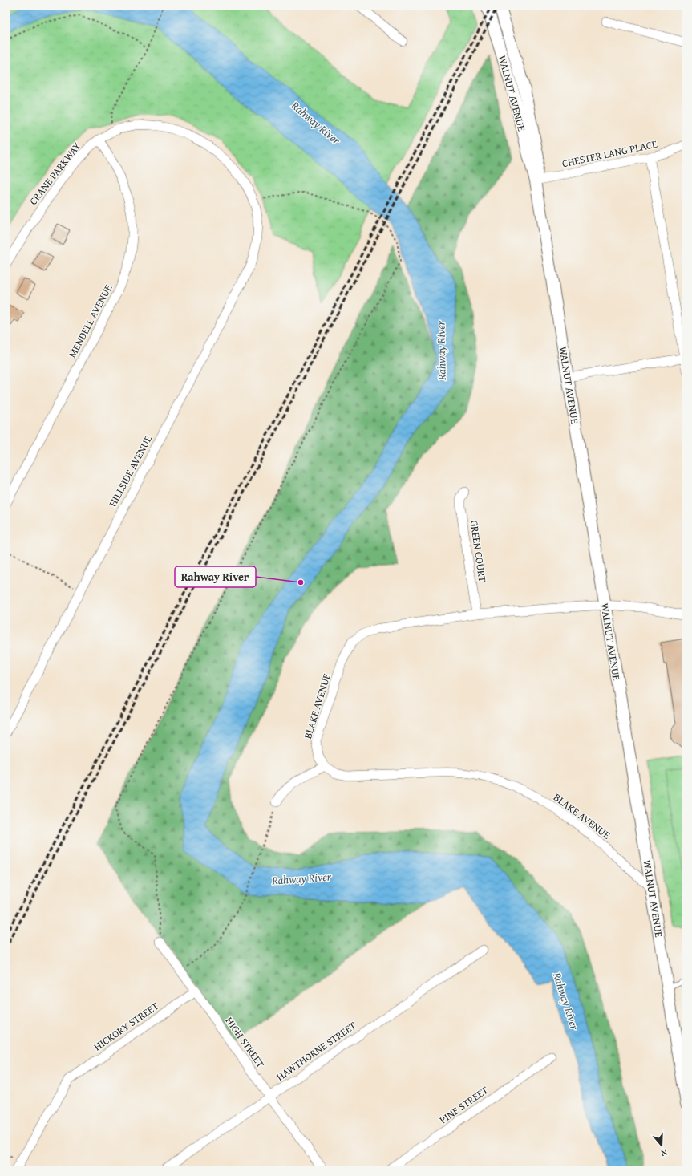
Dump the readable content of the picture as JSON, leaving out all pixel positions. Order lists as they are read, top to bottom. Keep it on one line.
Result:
{"streets":{"street":["WALNUT AVENUE","CHESTER LANG PLACE","CRANE PARKWAY","MENDELL AVENUE","HILLSIDE AVENUE","GREEN COURT","BLAKE AVENUE","HICKORY STREET","HIGH STREET","HAWTHORNE STREET","PINE STREET"]},"crossings":[["WALNUT AVENUE","CHESTER LANG PLACE"],["WALNUT AVENUE","BLAKE AVENUE"],["CRANE PARKWAY","MENDELL AVENUE"],["CRANE PARKWAY","HILLSIDE AVENUE"],["GREEN COURT","BLAKE AVENUE"],["HICKORY STREET","HIGH STREET"],["HIGH STREET","HAWTHORNE STREET"]],"water":["Rahway River"],"places":["Rahway River"],"north":"bottom"}
